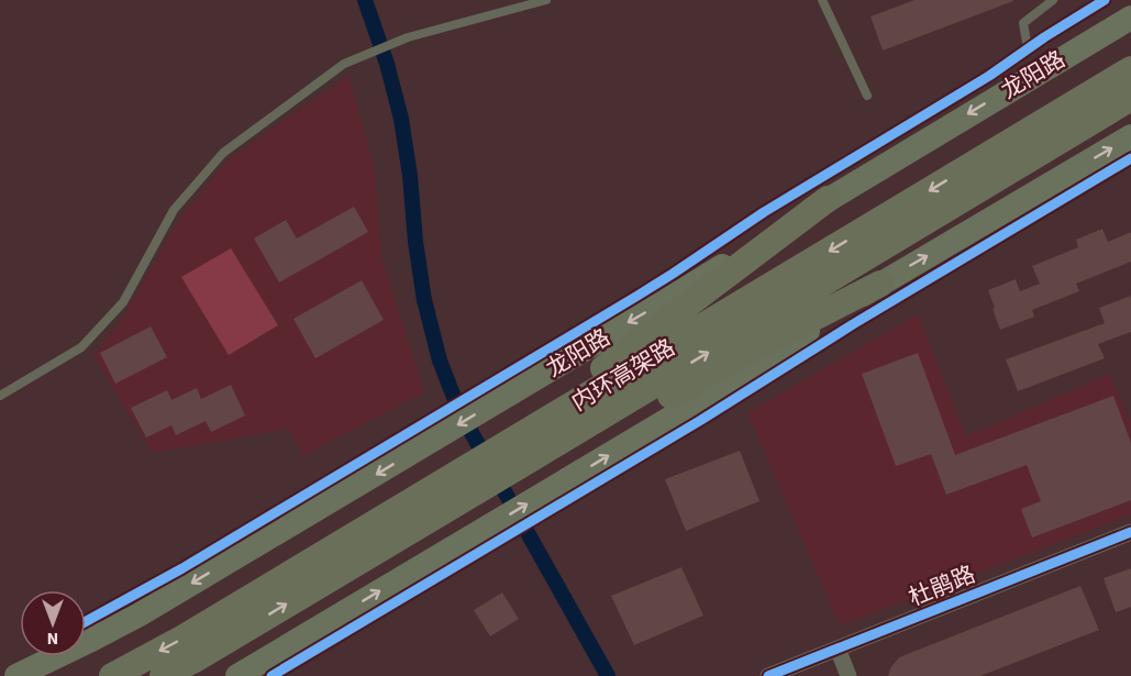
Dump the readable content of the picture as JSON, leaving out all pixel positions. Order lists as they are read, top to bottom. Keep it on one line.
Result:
{"streets":{"highway":["内环高架路"],"main road":["龙阳路"],"street":["杜鹃路"]},"north":"bottom"}
